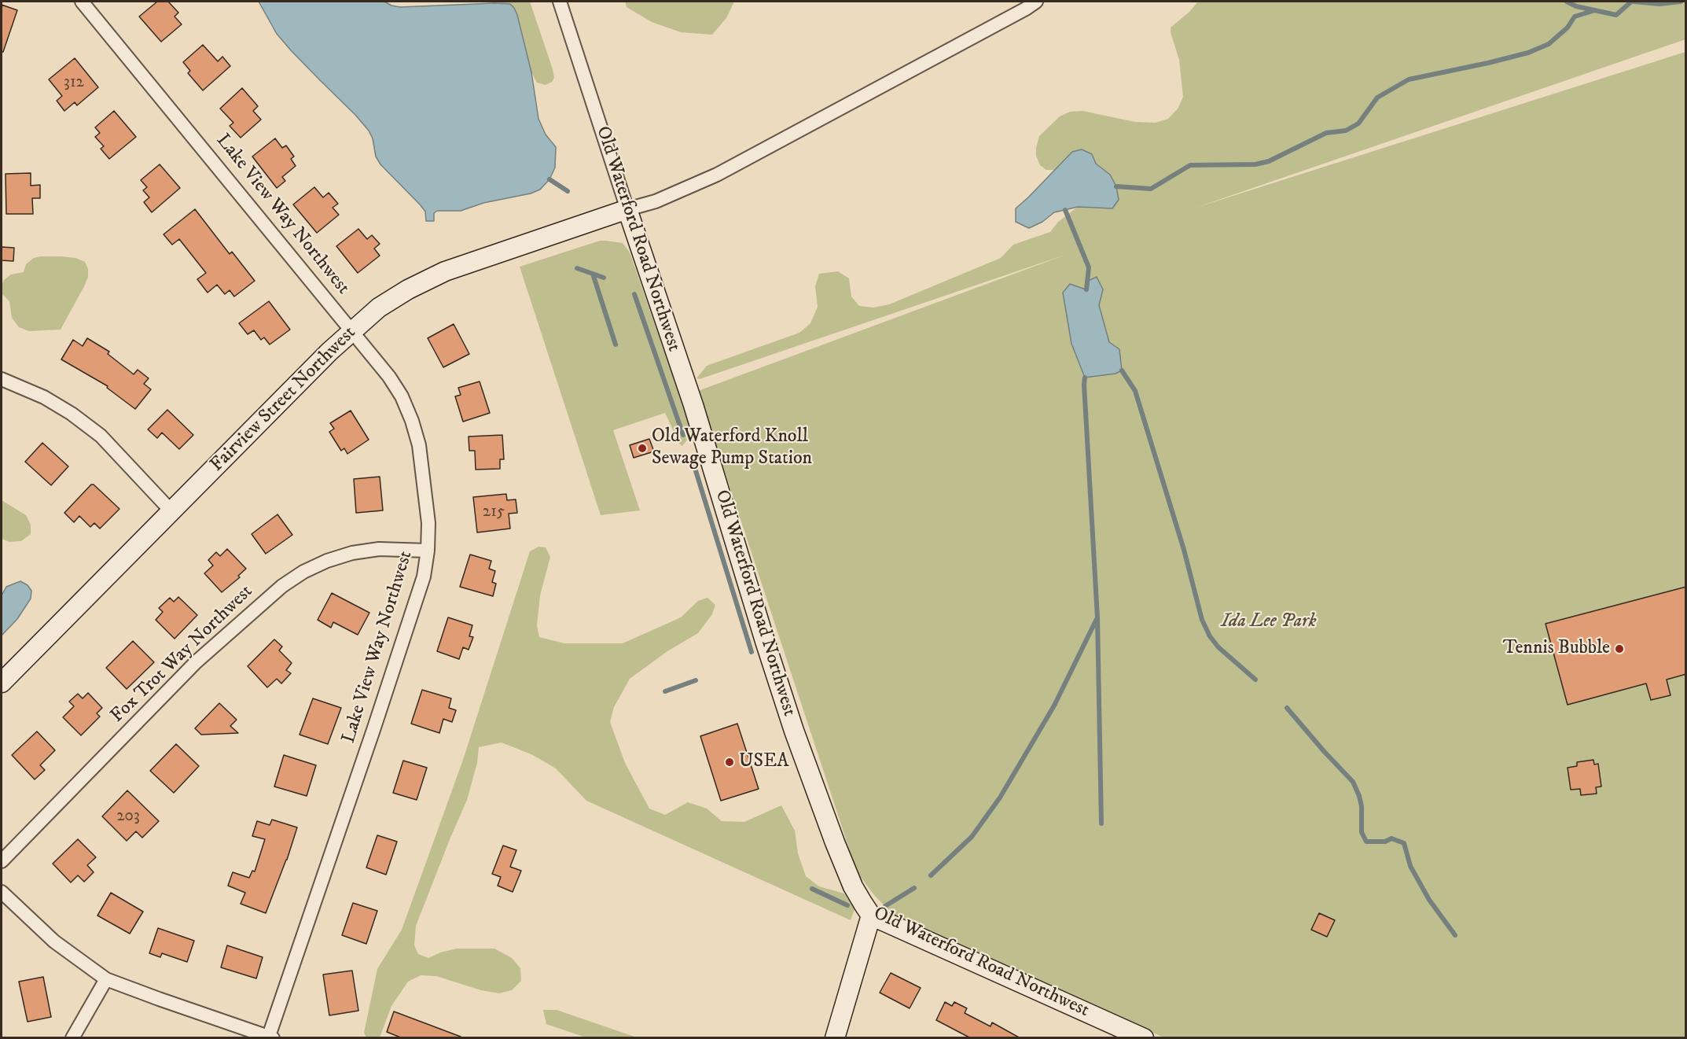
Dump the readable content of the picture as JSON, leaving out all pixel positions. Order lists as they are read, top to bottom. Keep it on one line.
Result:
{"streets":{"street":["Lake View Way Northwest","Old Waterford Road Northwest","Fairview Street Northwest","Fox Trot Way Northwest"]},"crossings":[["Lake View Way Northwest","Fairview Street Northwest"],["Lake View Way Northwest","Fox Trot Way Northwest"],["Old Waterford Road Northwest","Fairview Street Northwest"]],"parks":["Ida Lee Park"],"places":["Old Waterford Knoll Sewage Pump Station","Tennis Bubble","USEA"],"house_numbers":["312","215","203"]}
